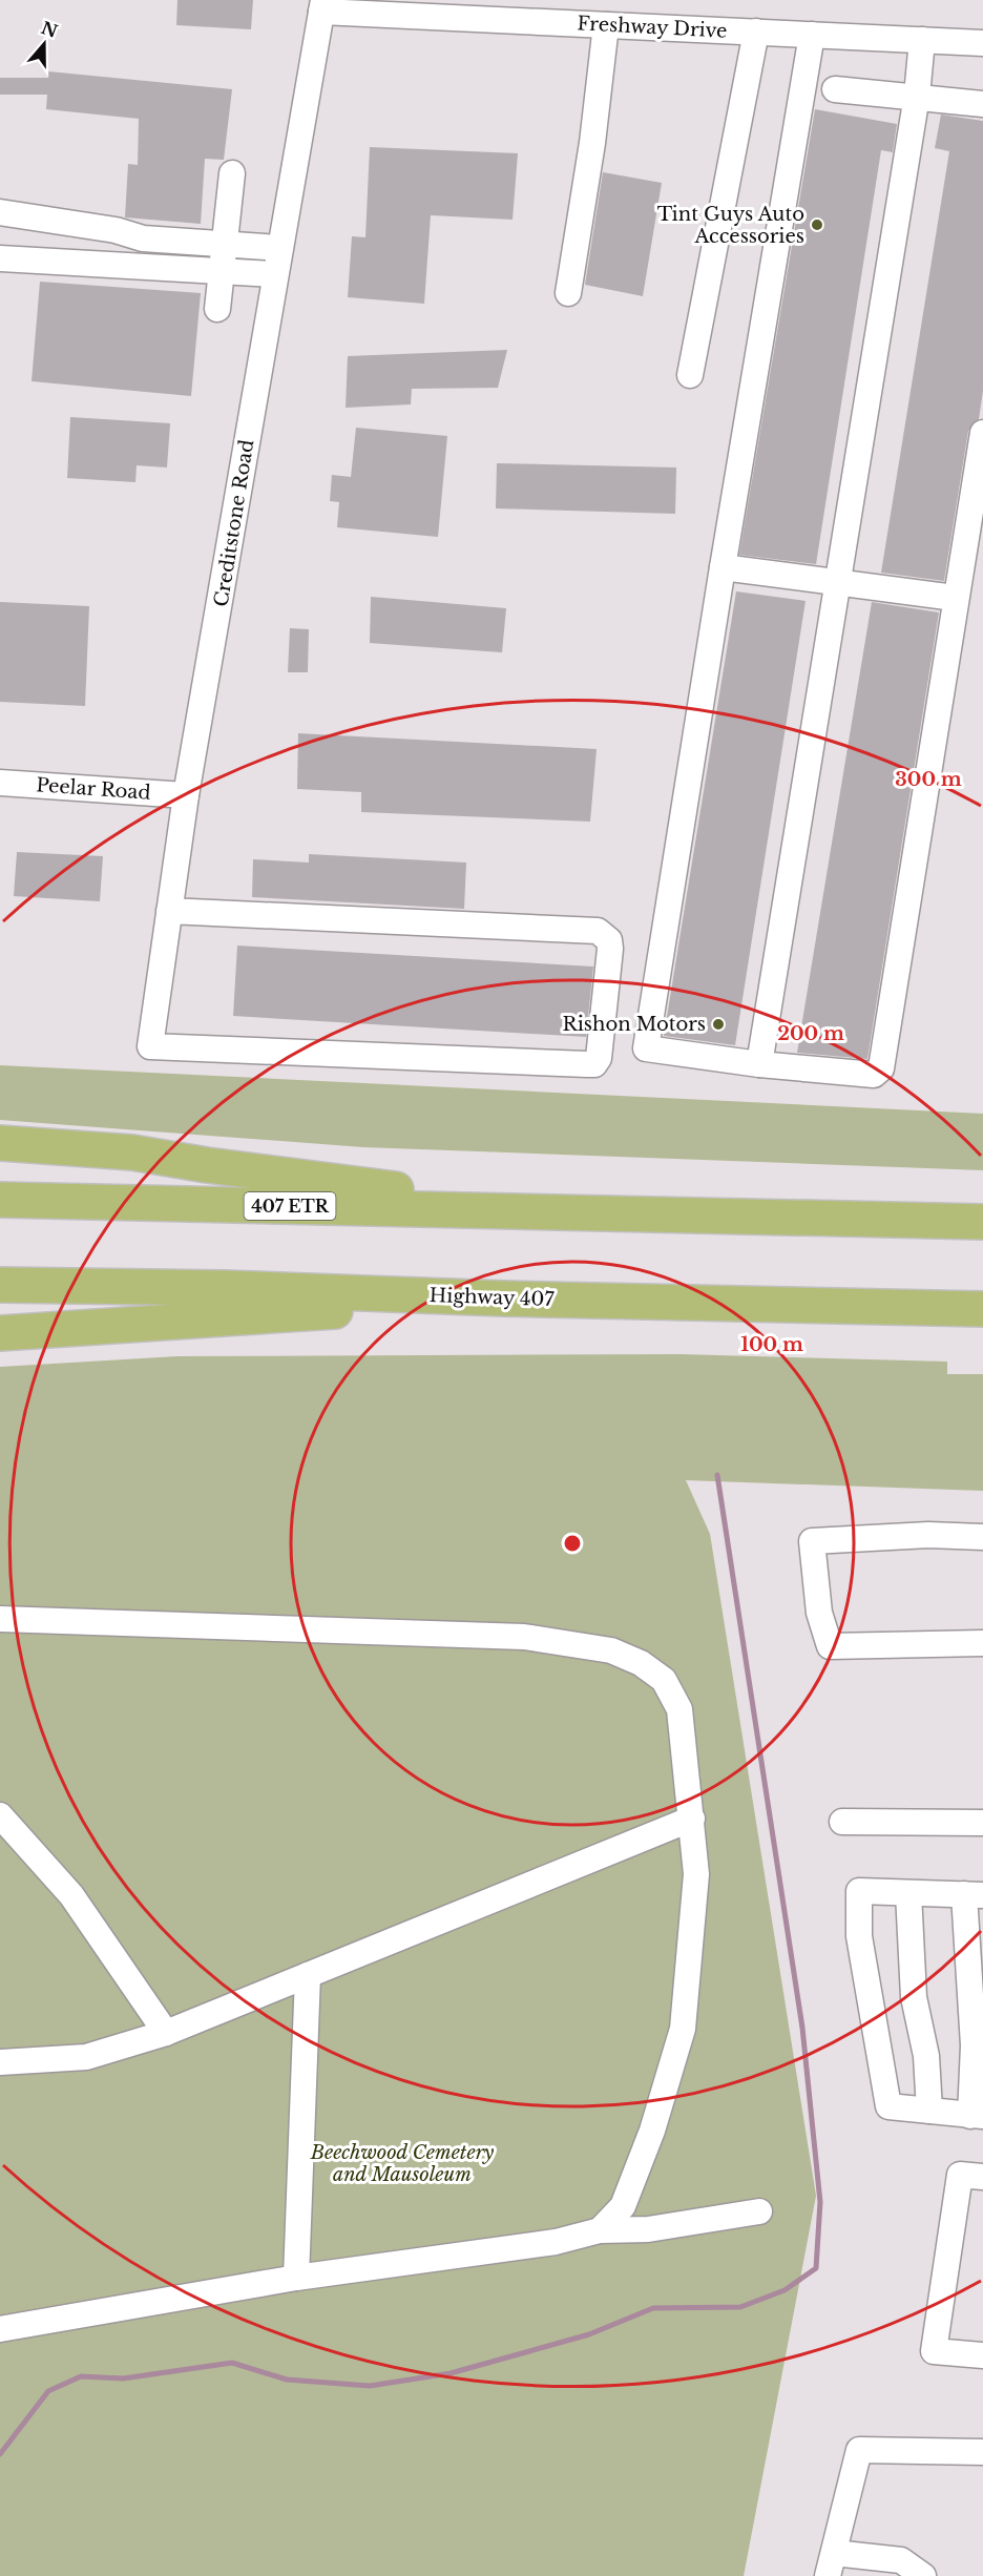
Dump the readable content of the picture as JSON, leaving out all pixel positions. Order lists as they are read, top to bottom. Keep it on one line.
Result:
{"streets":{"highway":["407 ETR","Highway 407"],"street":["Freshway Drive","Creditstone Road","Peelar Road"]},"crossings":[["Freshway Drive","Creditstone Road"],["Creditstone Road","Peelar Road"]],"parks":["Beechwood Cemetery and Mausoleum"],"places":["Tint Guys Auto Accessories","Rishon Motors"],"north":"top","rings":["300 m","200 m","100 m"]}
